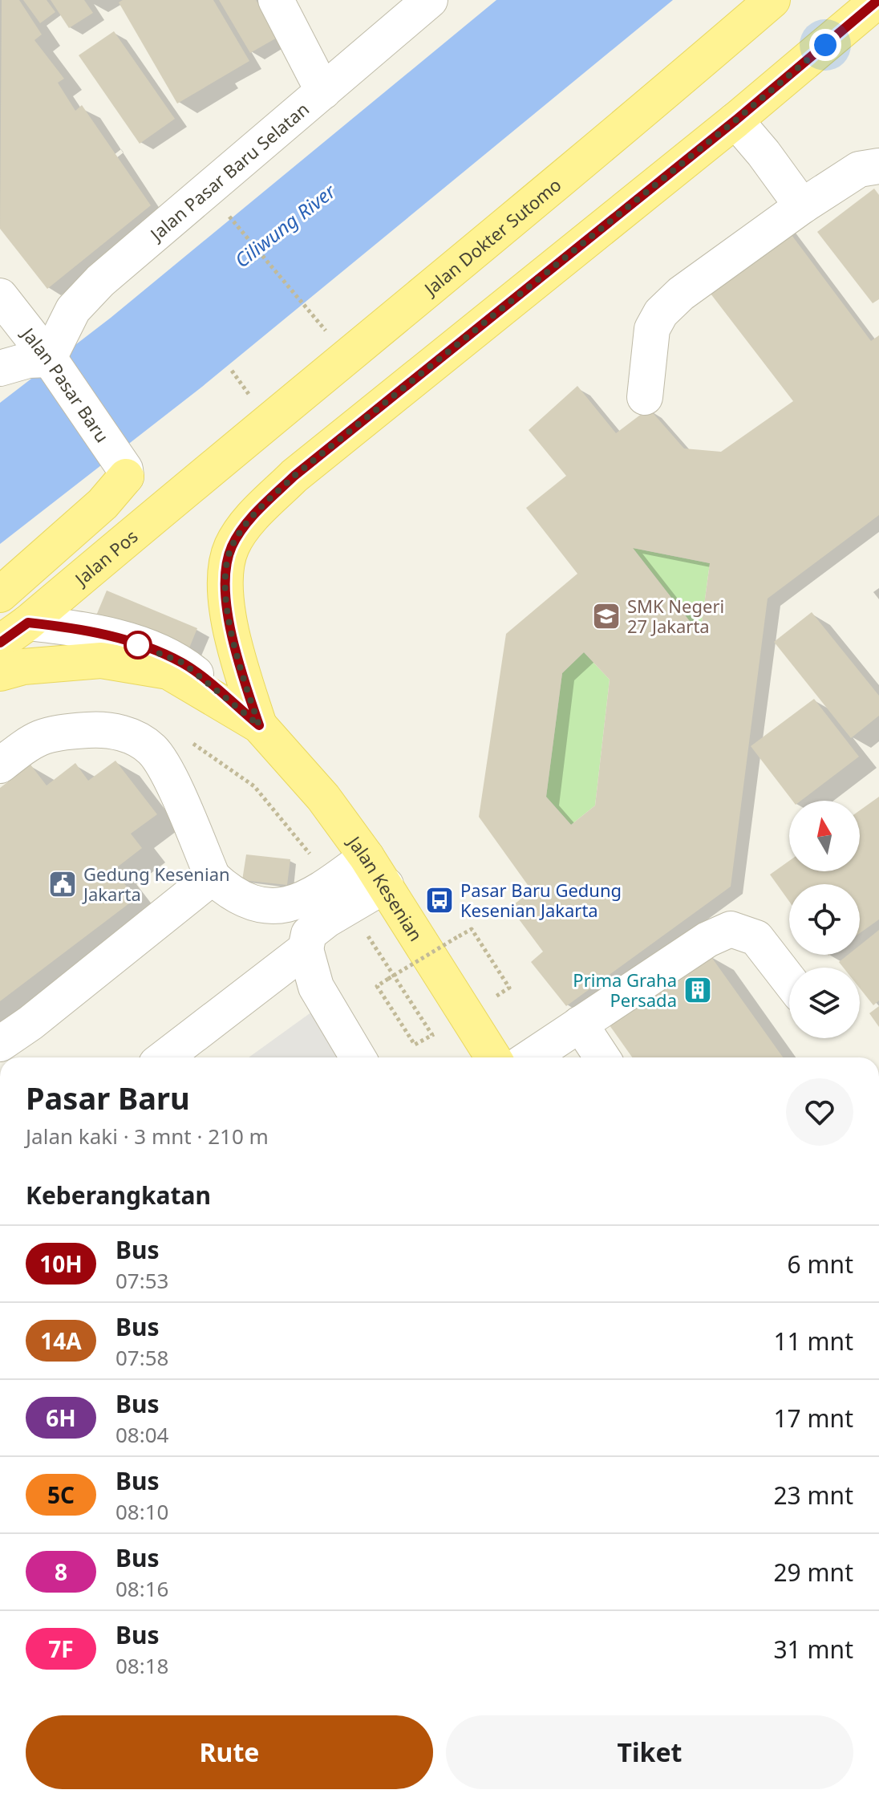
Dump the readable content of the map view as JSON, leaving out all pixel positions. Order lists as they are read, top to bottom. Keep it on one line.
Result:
{"streets":{"main road":["Jalan Dokter Sutomo","Jalan Pos","Jalan Kesenian"],"street":["Jalan Pasar Baru Selatan","Jalan Pasar Baru"]},"crossings":[["Jalan Pasar Baru Selatan","Jalan Pasar Baru"],["Jalan Dokter Sutomo","Jalan Pos"]],"water":["Ciliwung River"],"places":{"school or university":["SMK Negeri 27 Jakarta"],"public building":["Gedung Kesenian Jakarta"],"bus stop":["Pasar Baru Gedung Kesenian Jakarta"],"building":["Prima Graha Persada"]},"lines":["bus line 10H"],"north":"top","page":{"heading":[["Pasar Baru","Jalan kaki · 3 mnt · 210 m"],"Keberangkatan"],"list":[{"mark":"10H","name":"Bus","note":"07:53","value":"6 mnt"},{"mark":"14A","name":"Bus","note":"07:58","value":"11 mnt"},{"mark":"6H","name":"Bus","note":"08:04","value":"17 mnt"},{"mark":"5C","name":"Bus","note":"08:10","value":"23 mnt"},{"mark":"8","name":"Bus","note":"08:16","value":"29 mnt"},{"mark":"7F","name":"Bus","note":"08:18","value":"31 mnt"}],"buttons":["Rute","Tiket"]}}
